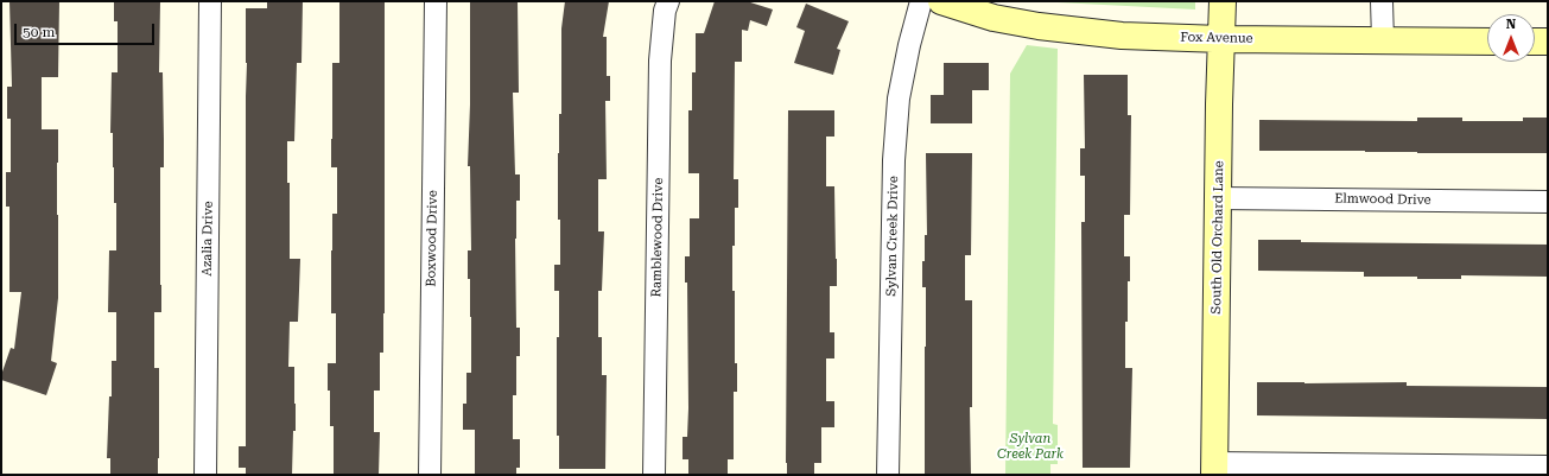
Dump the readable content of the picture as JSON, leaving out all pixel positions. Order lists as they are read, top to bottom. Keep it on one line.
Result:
{"streets":{"main road":["Fox Avenue","South Old Orchard Lane"],"street":["Elmwood Drive","Sylvan Creek Drive","Ramblewood Drive","Azalia Drive","Boxwood Drive"]},"crossings":[["Fox Avenue","South Old Orchard Lane"],["Elmwood Drive","South Old Orchard Lane"]],"parks":["Sylvan Creek Park"],"scale_bar":"50 m","north":"top"}
